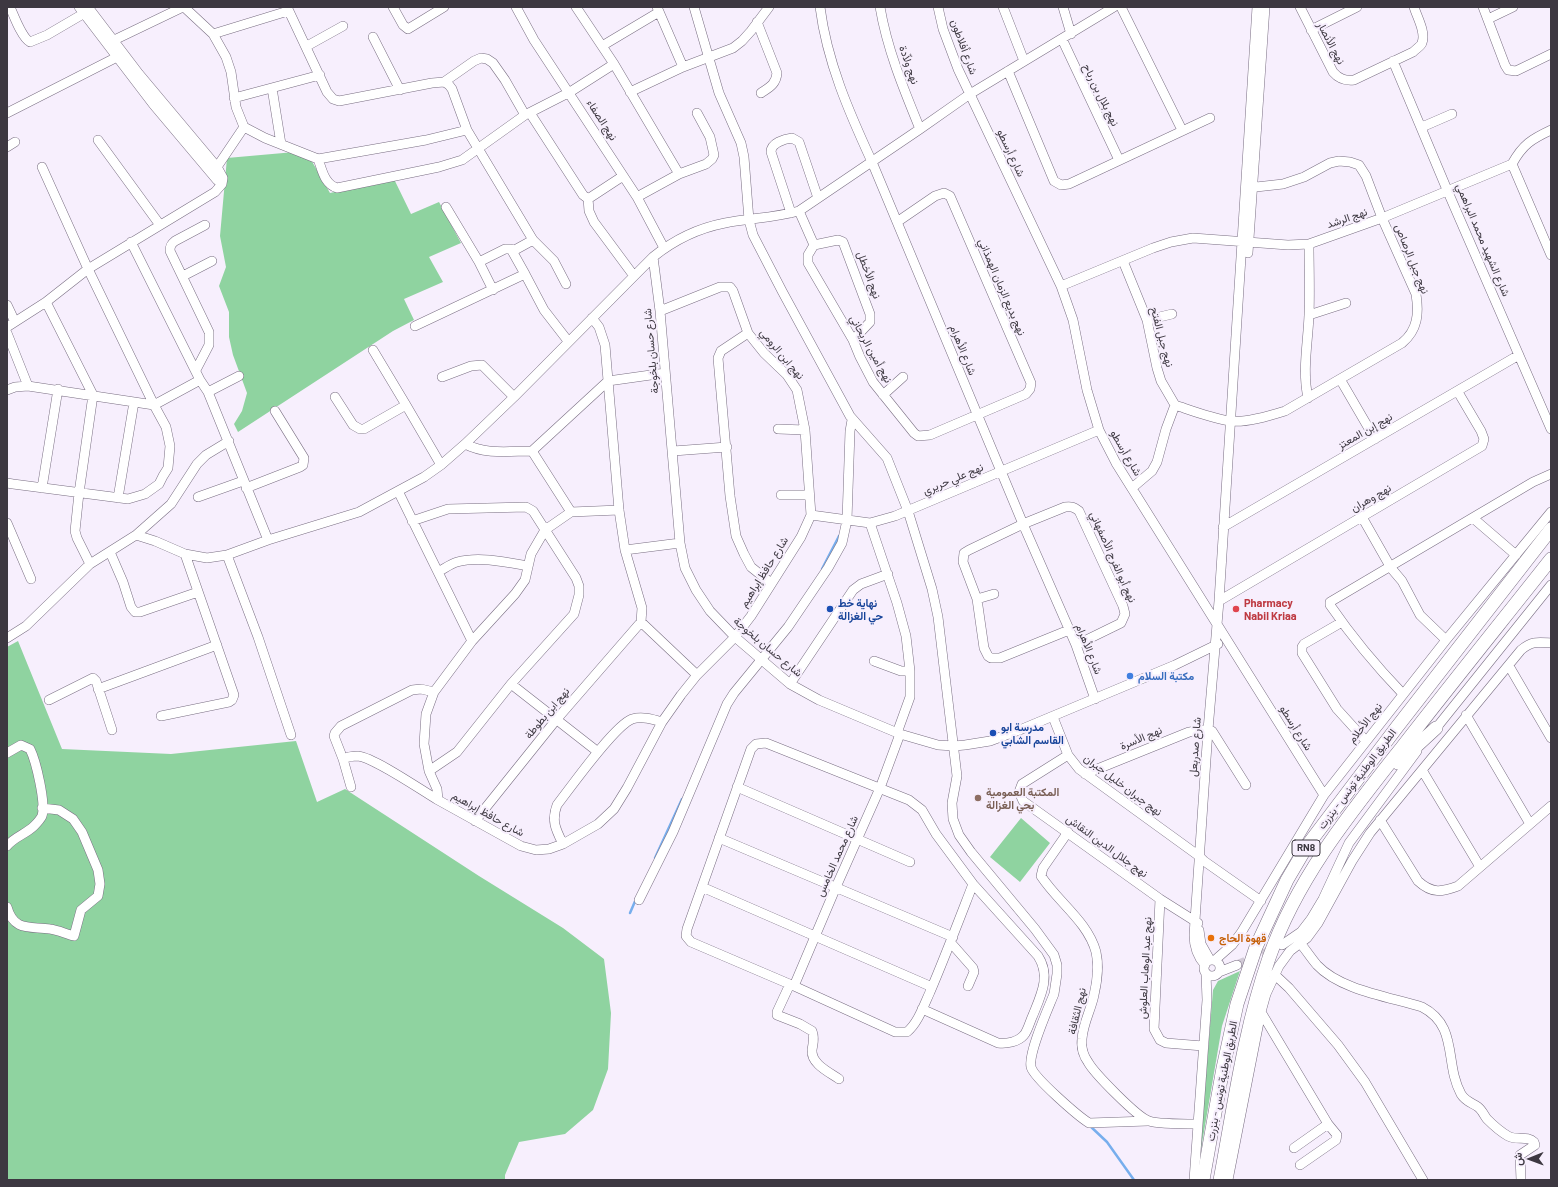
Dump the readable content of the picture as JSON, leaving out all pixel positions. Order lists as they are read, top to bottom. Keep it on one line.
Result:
{"streets":{"highway":["الطريق الوطنية تونس - بنزرت","RN8"],"street":["نهج الأنصار","شارع أفلاطون","نهج ولاّدة","نهج بلال بن رباح","نهج الصفاء","شارع أرسطو","نهج الرشد","شارع الشهيد محمد البراهمي","نهج جبل الرصاص","نهج الأخطل","نهج بديع الزمان الهمذاني","نهج جبل الفتح","نهج أمين الريحاني","شارع الأهرام","شارع حسان بلخوجة","نهج ابن الرومي","نهج إبن المعتز","نهج علي حريري","نهج وهران","نهج أبو الفرج الأصفهاني","شارع حافظ إبراهيم","نهج ابن بطوطة","نهج الأحلام","نهج الأسرة","شارع صدربعل","نهج جبران خليل جبران","نهج جلال الدين النقاش","شارع محمد الخامس","نهج عبد الوهاب العلوش","نهج الثقافة"]},"crossings":[["نهج الأنصار","شارع الشهيد محمد البراهمي"],["شارع أفلاطون","شارع أرسطو"],["شارع أرسطو","نهج الرشد"],["شارع أرسطو","نهج علي حريري"],["شارع أرسطو","نهج الأحلام"],["شارع أرسطو","شارع صدربعل"],["نهج الرشد","شارع الشهيد محمد البراهمي"],["نهج الرشد","نهج جبل الرصاص"],["نهج الرشد","نهج جبل الفتح"],["نهج الرشد","شارع صدربعل"],["شارع الشهيد محمد البراهمي","نهج إبن المعتز"],["نهج جبل الرصاص","شارع صدربعل"],["نهج الأخطل","نهج أمين الريحاني"],["نهج بديع الزمان الهمذاني","نهج أمين الريحاني"],["نهج بديع الزمان الهمذاني","شارع الأهرام"],["نهج أمين الريحاني","شارع الأهرام"],["شارع الأهرام","شارع حسان بلخوجة"],["شارع الأهرام","نهج علي حريري"],["شارع الأهرام","نهج أبو الفرج الأصفهاني"],["شارع حسان بلخوجة","نهج ابن الرومي"],["شارع حسان بلخوجة","شارع حافظ إبراهيم"],["شارع حسان بلخوجة","شارع صدربعل"],["شارع حسان بلخوجة","نهج جبران خليل جبران"],["شارع حسان بلخوجة","شارع محمد الخامس"],["نهج ابن الرومي","نهج علي حريري"],["نهج ابن الرومي","شارع حافظ إبراهيم"],["نهج إبن المعتز","نهج وهران"],["نهج إبن المعتز","شارع صدربعل"],["نهج علي حريري","شارع حافظ إبراهيم"],["نهج علي حريري","شارع محمد الخامس"],["نهج وهران","شارع صدربعل"],["شارع حافظ إبراهيم","نهج ابن بطوطة"],["نهج الأحلام","شارع صدربعل"],["نهج الأحلام","نهج جبران خليل جبران"],["نهج الأسرة","شارع صدربعل"],["نهج الأسرة","نهج جبران خليل جبران"],["شارع صدربعل","نهج جبران خليل جبران"],["شارع صدربعل","نهج جلال الدين النقاش"],["الطريق الوطنية تونس - بنزرت","RN8"],["نهج جبران خليل جبران","نهج جلال الدين النقاش"],["نهج جلال الدين النقاش","نهج عبد الوهاب العلوش"],["نهج جلال الدين النقاش","نهج الثقافة"]],"places":["نهاية خط حي الغزالة","Pharmacy Nabil Kriaa","مكتبة السلام","مدرسة ابو القاسم الشابي","المكتبة العمومية بحي الغزالة","قهوة الحاج"],"north":"left"}
